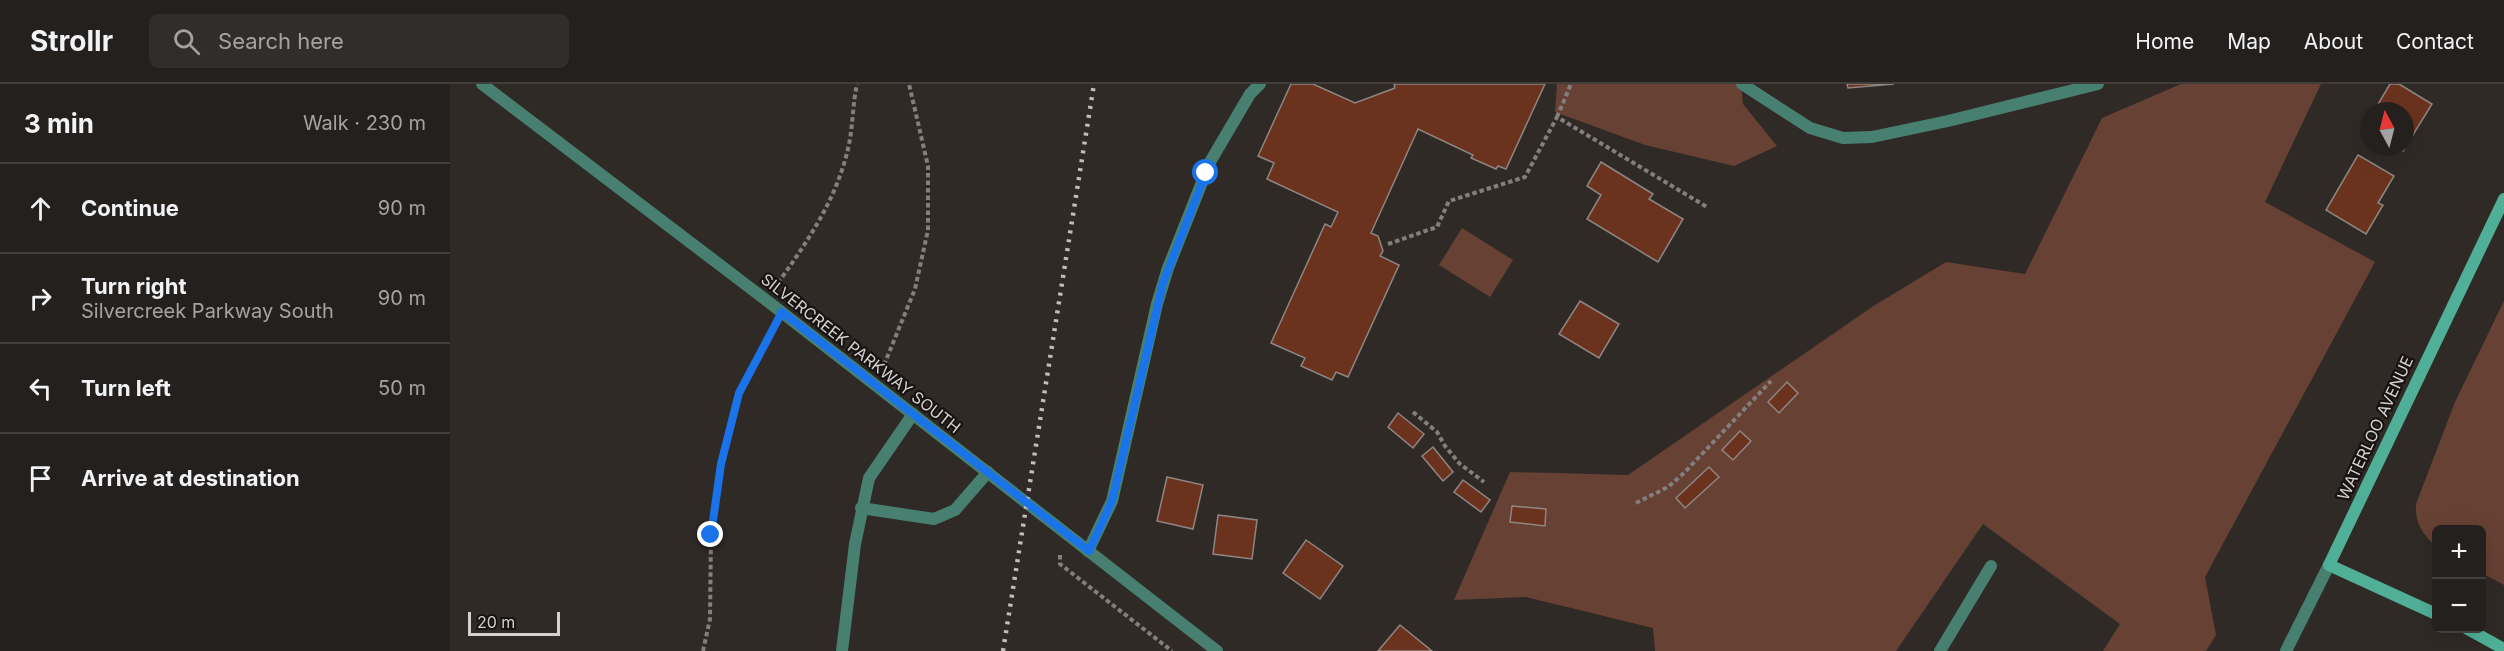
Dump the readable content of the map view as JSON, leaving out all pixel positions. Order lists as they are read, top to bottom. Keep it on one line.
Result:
{"streets":{"street":["SILVERCREEK PARKWAY SOUTH","WATERLOO AVENUE"]},"scale_bar":"20 m","north":"top","page":{"header":"Strollr","search":"Search here","nav":["Home","Map","About","Contact"],"heading":["3 min","Walk · 230 m"],"list":[["Continue","90 m"],["Turn right","Silvercreek Parkway South","90 m"],["Turn left","50 m"],"Arrive at destination"],"map_buttons":["+","−"],"scale":"20 m"}}
